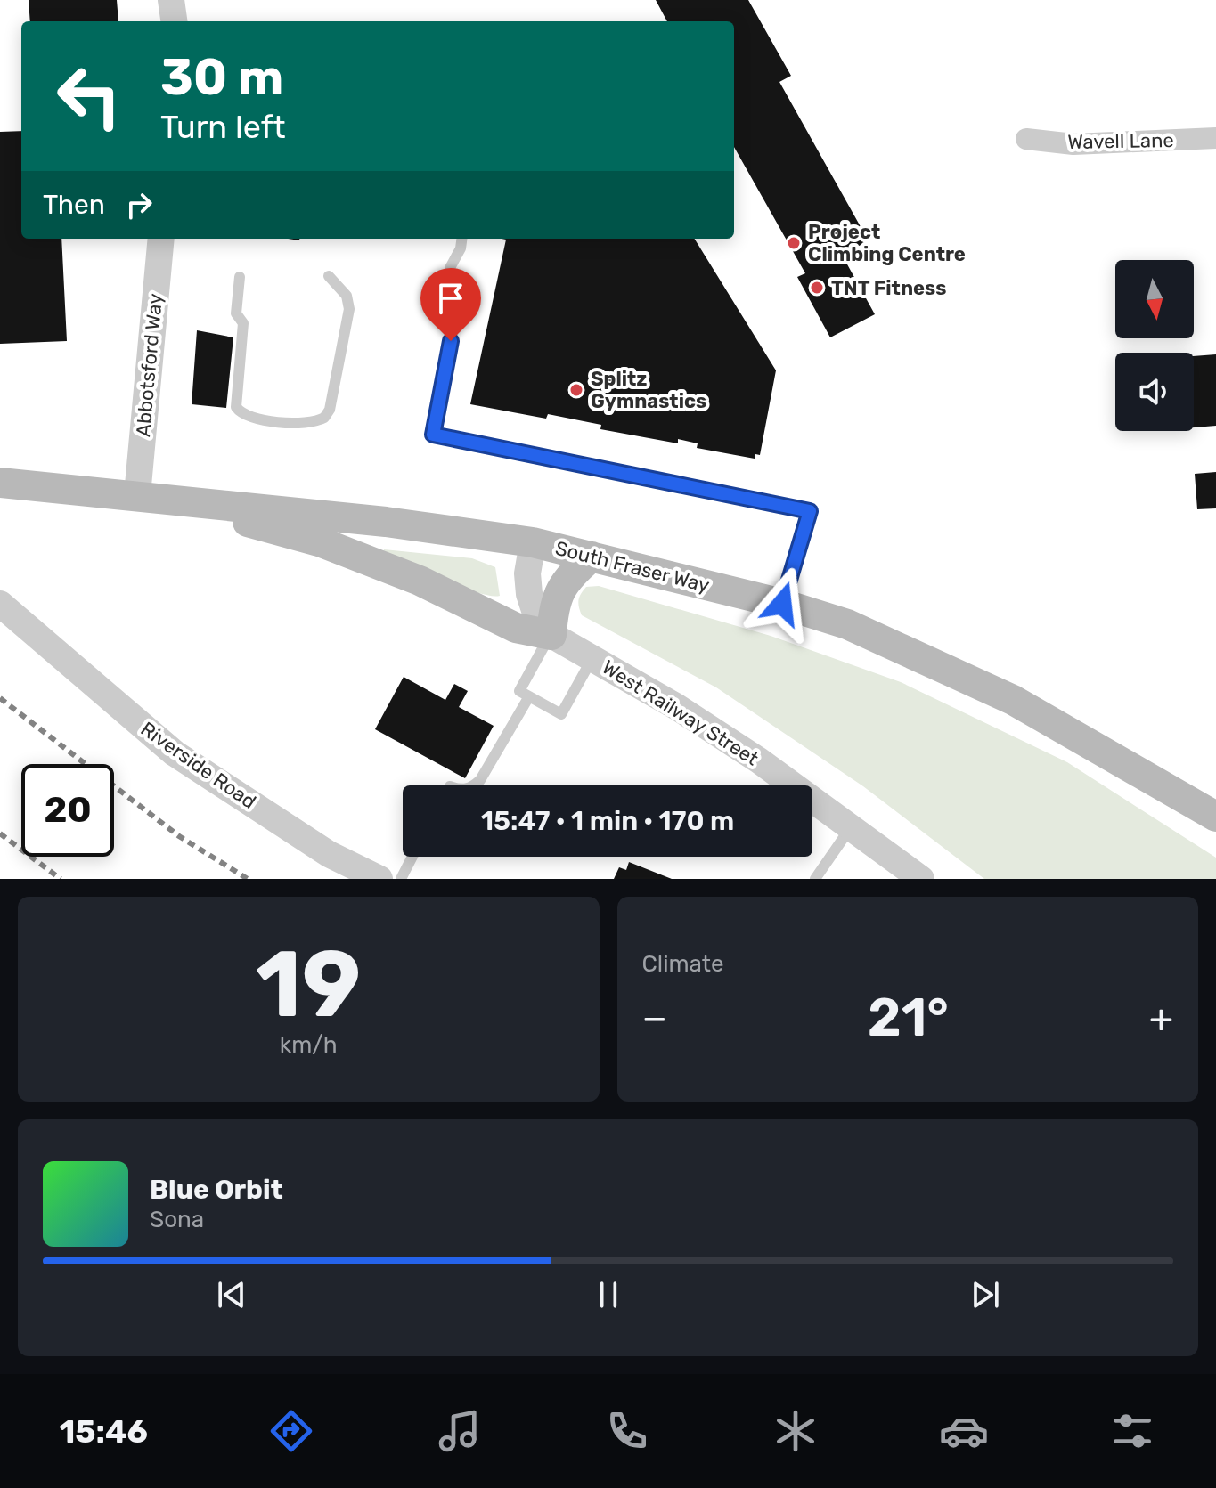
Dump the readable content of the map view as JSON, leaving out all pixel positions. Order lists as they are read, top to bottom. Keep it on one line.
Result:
{"streets":{"main road":["South Fraser Way"],"street":["Wavell Lane","Abbotsford Way","West Railway Street","Riverside Road"]},"crossings":[["Abbotsford Way","South Fraser Way"],["South Fraser Way","West Railway Street"]],"places":["Project Climbing Centre","TNT Fitness","Splitz Gymnastics"],"north":"bottom","page":{"turn":["30 m","Turn left"],"then":"Then","limit":"20","trip":"15:47 · 1 min · 170 m","tile":[["19","km/h"],"Climate"],"heat":["−","21°","+"],"song":["Blue Orbit","Sona"],"tabs":"15:46"}}
